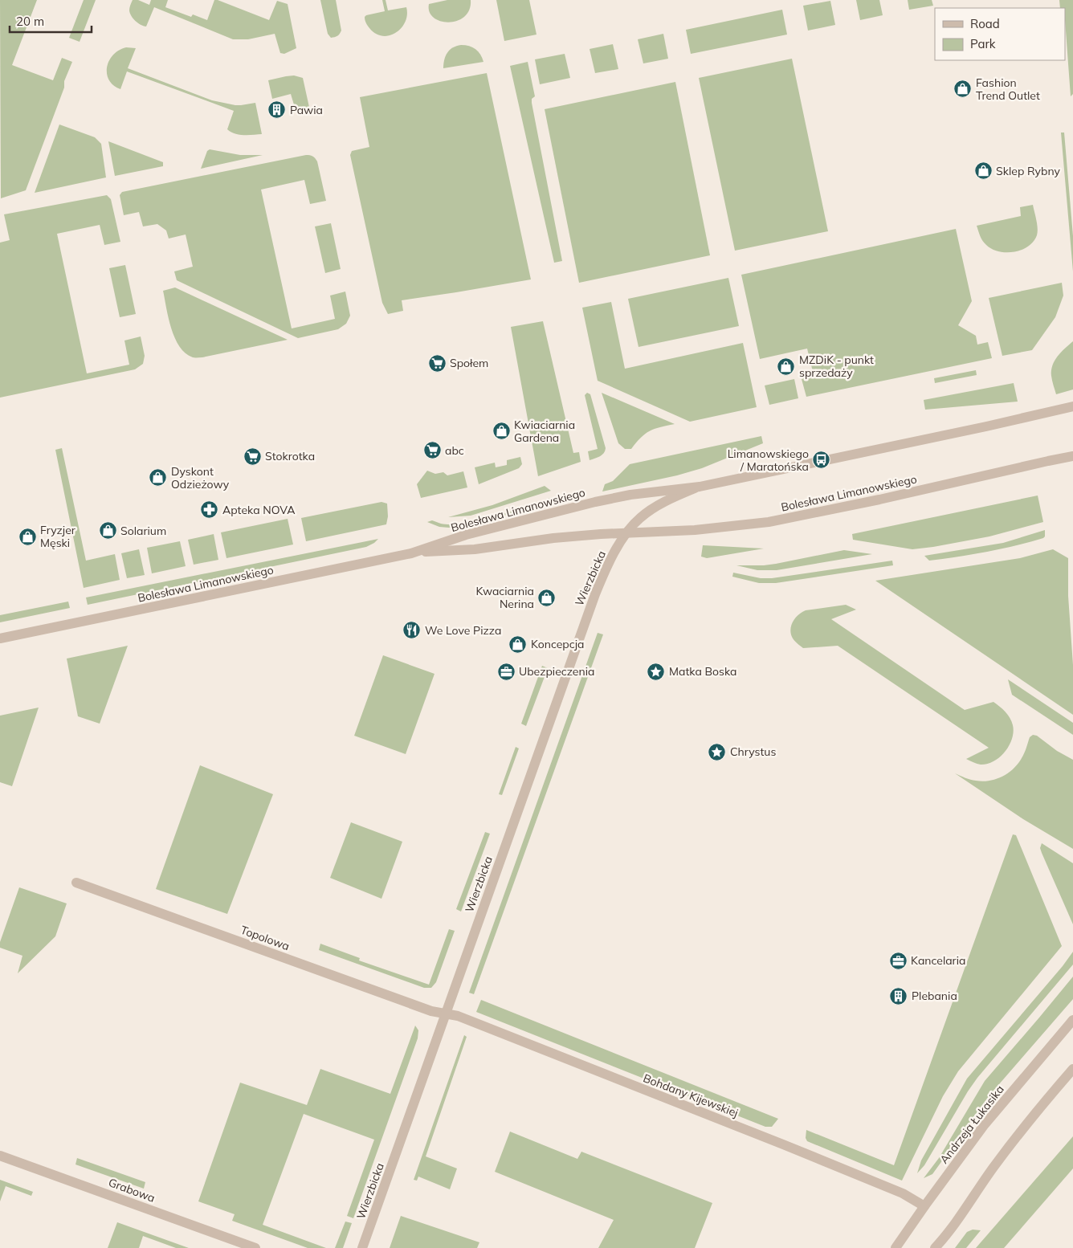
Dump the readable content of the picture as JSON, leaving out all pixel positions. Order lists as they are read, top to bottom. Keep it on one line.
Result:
{"streets":{"street":["Bolesława Limanowskiego","Wierzbicka","Topolowa","Bohdany Kijewskiej","Andrzeja Łukasika","Grabowa"]},"crossings":[["Bolesława Limanowskiego","Wierzbicka"],["Wierzbicka","Topolowa"],["Wierzbicka","Bohdany Kijewskiej"],["Topolowa","Bohdany Kijewskiej"],["Bohdany Kijewskiej","Andrzeja Łukasika"]],"places":{"shop":["Fashion Trend Outlet","Sklep Rybny","MZDiK - punkt sprzedaży","Kwiaciarnia Gardena","Dyskont Odzieżowy","Solarium","Fryzjer Męski","Kwaciarnia Nerina","Koncepcja"],"building":["Pawia","Plebania"],"supermarket":["Społem","abc","Stokrotka"],"bus stop":["Limanowskiego / Maratońska"],"pharmacy":["Apteka NOVA"],"restaurant":["We Love Pizza"],"office":["Ubezpieczenia","Kancelaria"],"place":["Matka Boska","Chrystus"]},"legend":["Road","Park"],"scale_bar":"20 m"}
